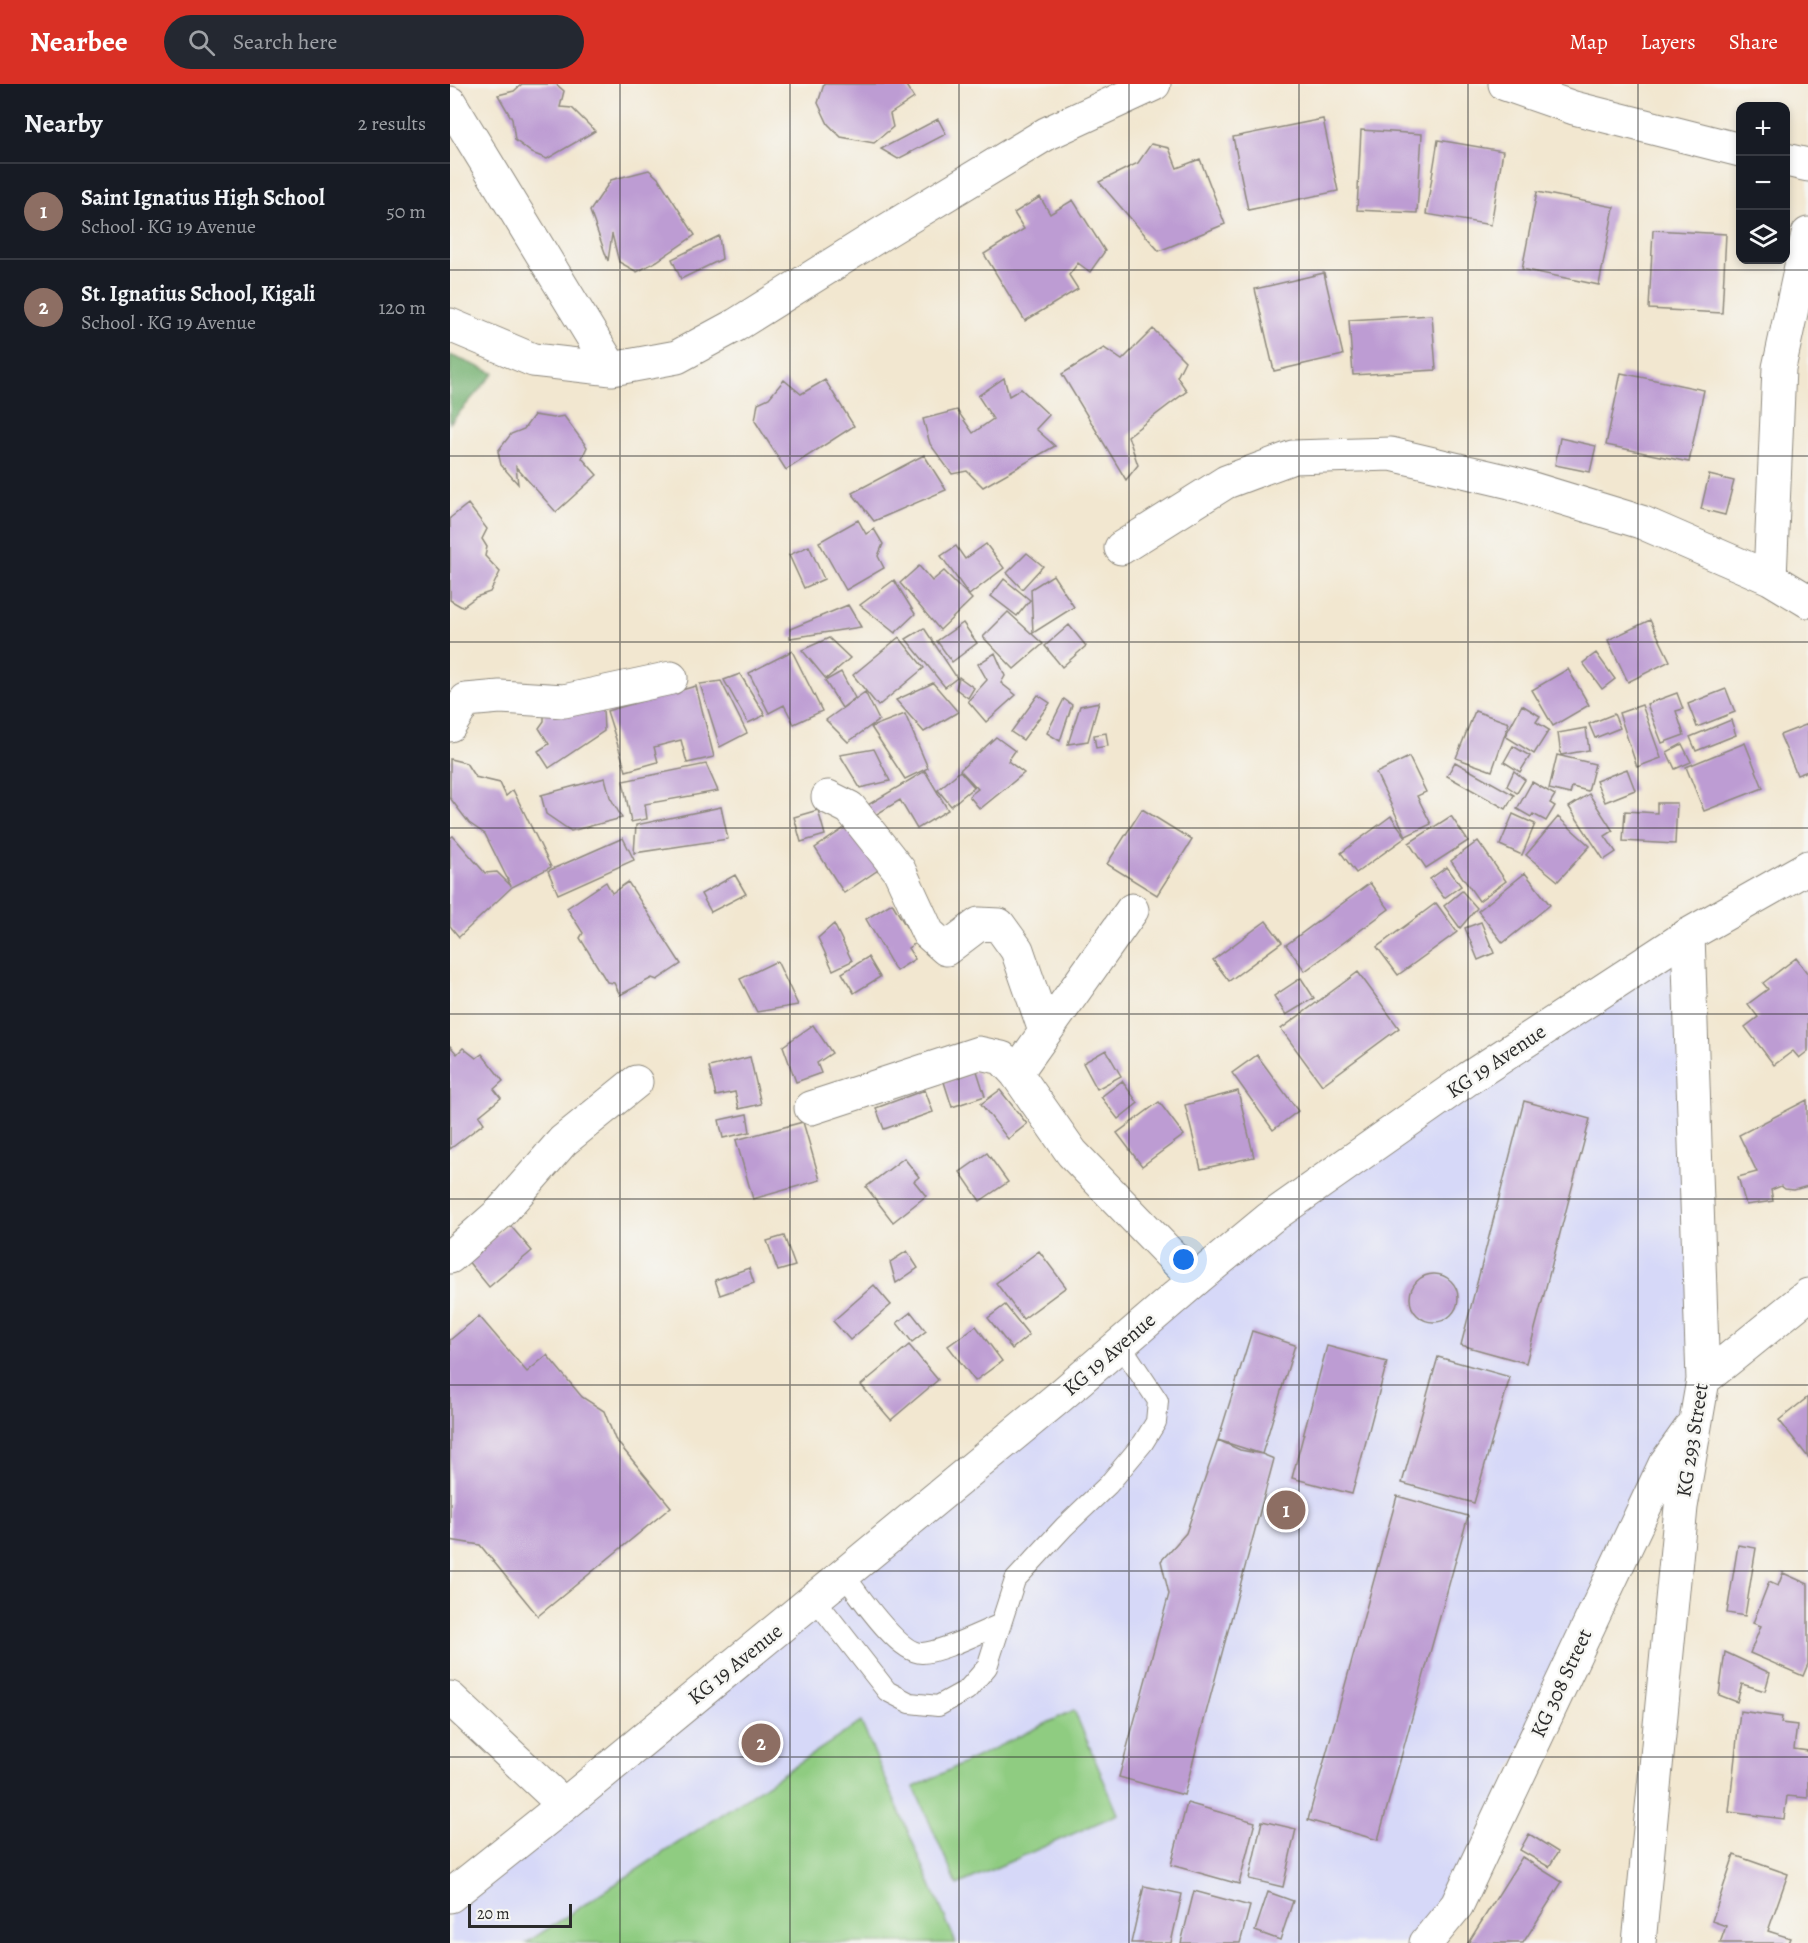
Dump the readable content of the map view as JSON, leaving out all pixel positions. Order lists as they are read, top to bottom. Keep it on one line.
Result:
{"streets":{"street":["KG 19 Avenue","KG 293 Street","KG 308 Street"]},"crossings":[["KG 19 Avenue","KG 293 Street"],["KG 293 Street","KG 308 Street"]],"scale_bar":"20 m","page":{"header":"Nearbee","search":"Search here","nav":["Map","Layers","Share"],"heading":["Nearby","2 results"],"map_buttons":["+","−"],"list":[{"mark":"1","name":"Saint Ignatius High School","note":"School · KG 19 Avenue","value":"50 m"},{"mark":"2","name":"St. Ignatius School, Kigali","note":"School · KG 19 Avenue","value":"120 m"}],"pins":["1","2"],"scale":"20 m"}}
